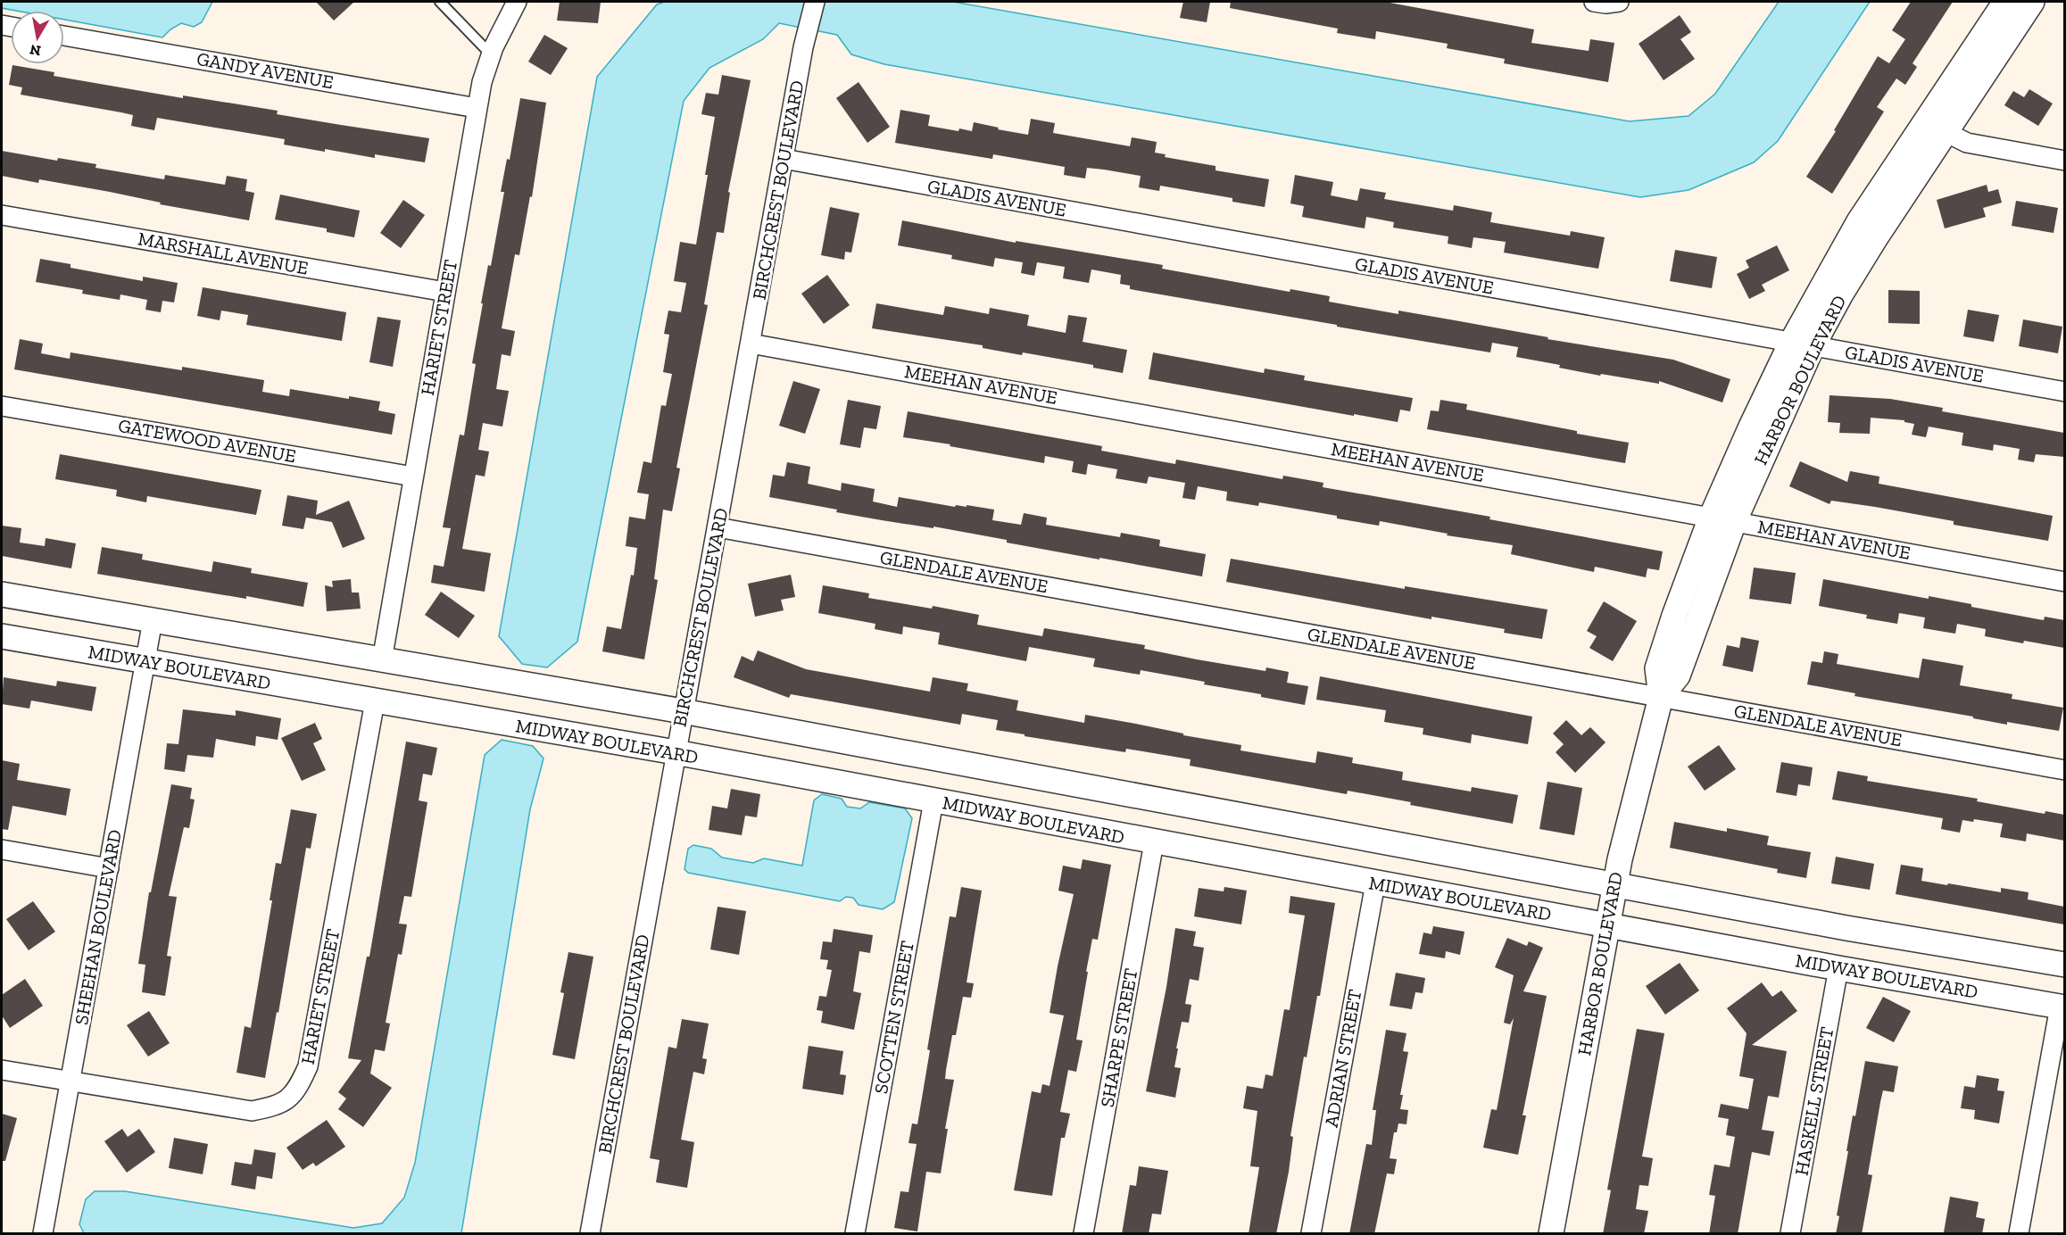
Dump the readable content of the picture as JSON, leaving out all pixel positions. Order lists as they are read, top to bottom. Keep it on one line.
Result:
{"streets":{"street":["GANDY AVENUE","BIRCHCREST BOULEVARD","GLADIS AVENUE","MARSHALL AVENUE","HARIET STREET","HARBOR BOULEVARD","MEEHAN AVENUE","GATEWOOD AVENUE","GLENDALE AVENUE","MIDWAY BOULEVARD","SHEEHAN BOULEVARD","SCOTTEN STREET","SHARPE STREET","ADRIAN STREET","HASKELL STREET"]},"crossings":[["GANDY AVENUE","HARIET STREET"],["BIRCHCREST BOULEVARD","GLADIS AVENUE"],["BIRCHCREST BOULEVARD","MEEHAN AVENUE"],["BIRCHCREST BOULEVARD","GLENDALE AVENUE"],["BIRCHCREST BOULEVARD","MIDWAY BOULEVARD"],["GLADIS AVENUE","HARBOR BOULEVARD"],["MARSHALL AVENUE","HARIET STREET"],["HARIET STREET","GATEWOOD AVENUE"],["HARIET STREET","MIDWAY BOULEVARD"],["HARIET STREET","SHEEHAN BOULEVARD"],["HARBOR BOULEVARD","MEEHAN AVENUE"],["HARBOR BOULEVARD","GLENDALE AVENUE"],["HARBOR BOULEVARD","MIDWAY BOULEVARD"],["MIDWAY BOULEVARD","SHEEHAN BOULEVARD"],["MIDWAY BOULEVARD","SCOTTEN STREET"],["MIDWAY BOULEVARD","SHARPE STREET"],["MIDWAY BOULEVARD","ADRIAN STREET"],["MIDWAY BOULEVARD","HASKELL STREET"]],"north":"bottom"}
